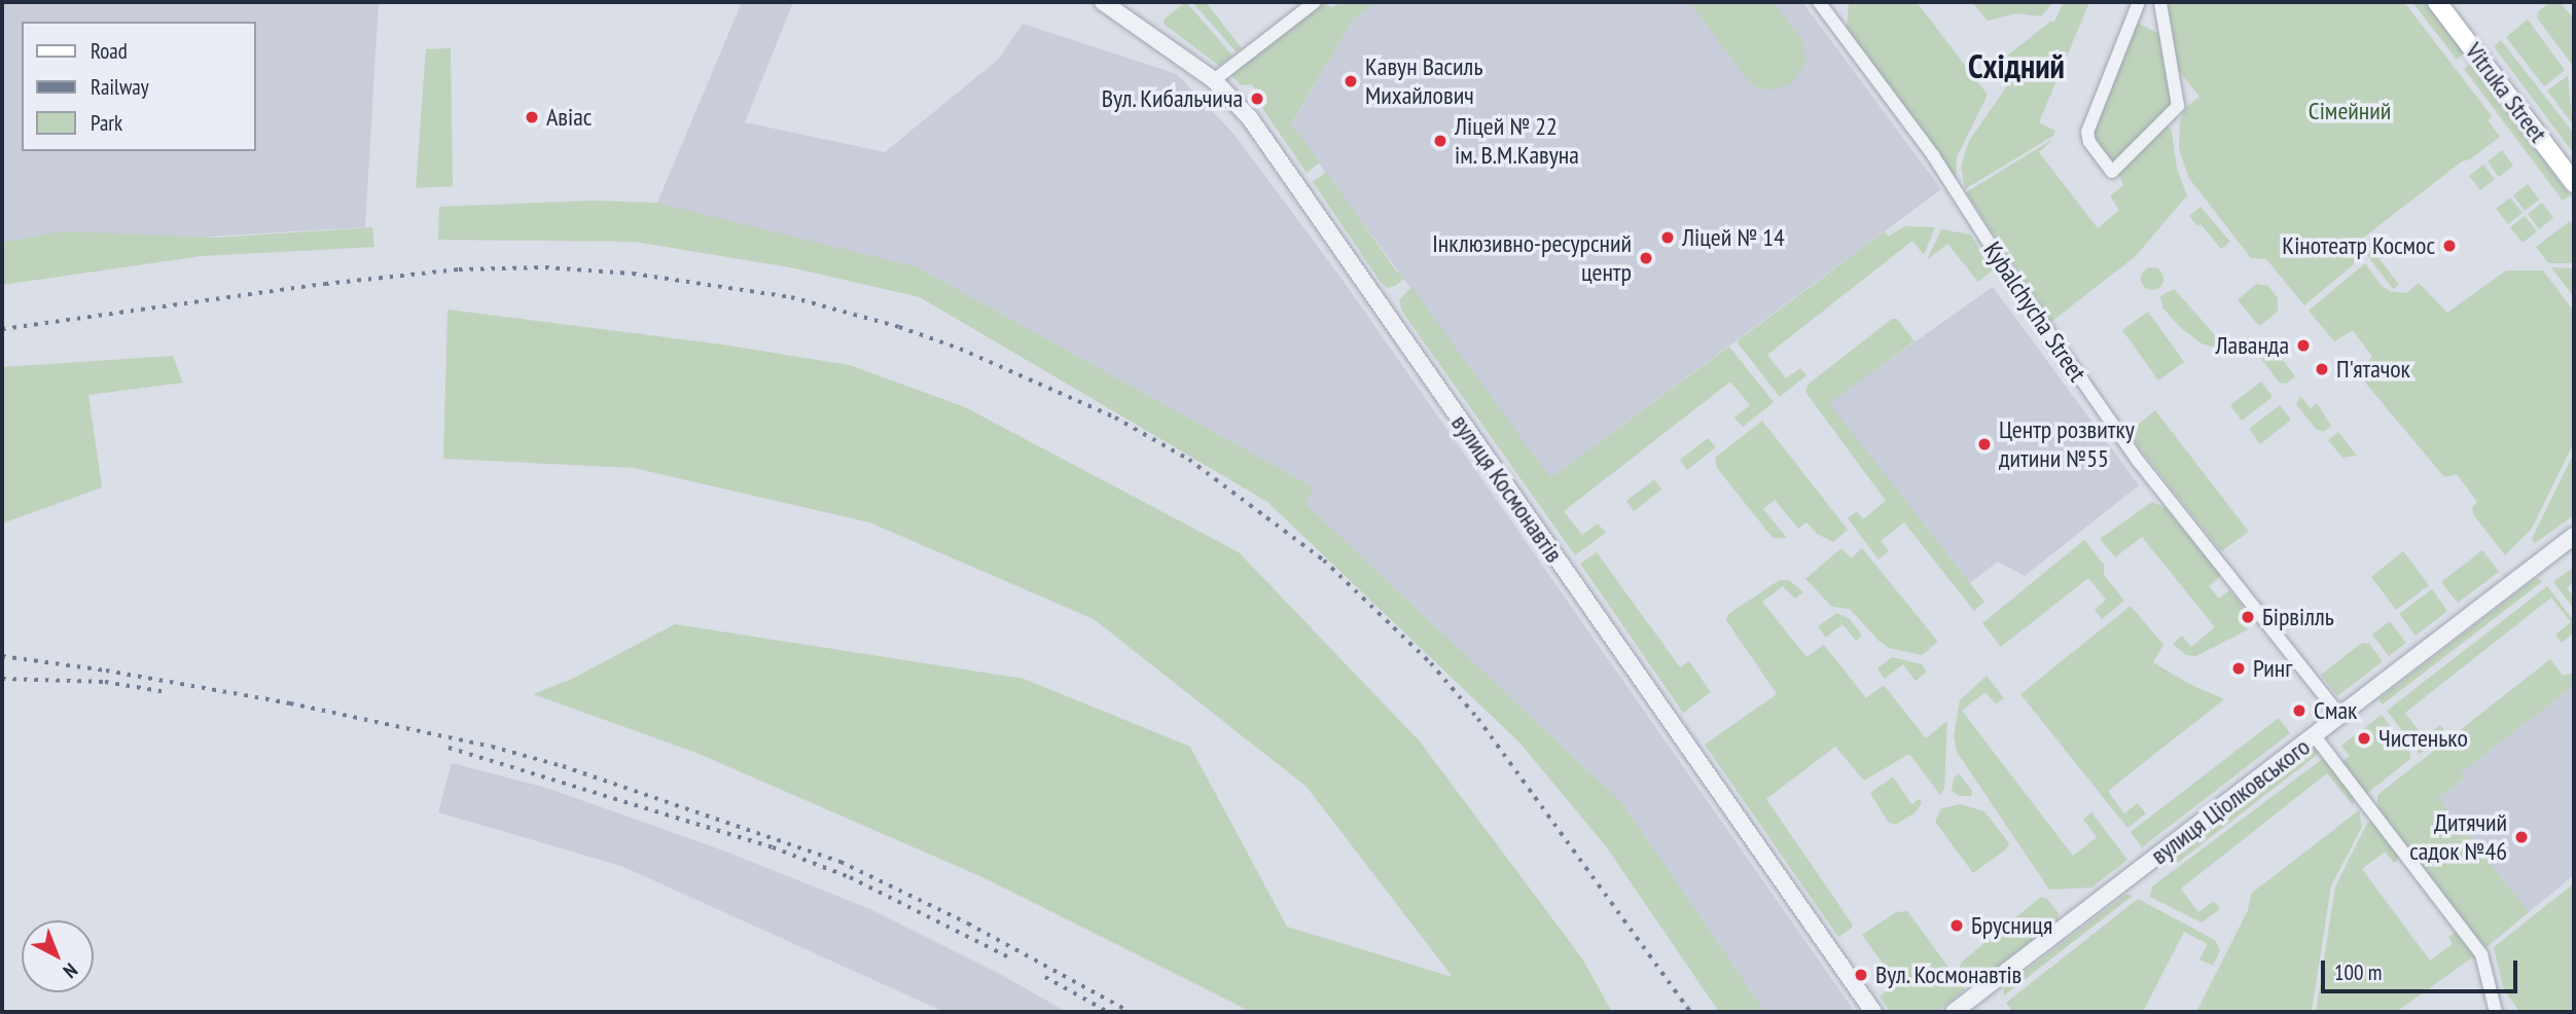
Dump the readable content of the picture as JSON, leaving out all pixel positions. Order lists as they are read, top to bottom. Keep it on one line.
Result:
{"streets":{"main road":["Vitruka Street"],"street":["Kybalchycha Street","вулиця Космонавтів","вулиця Ціолковського"]},"crossings":[["Kybalchycha Street","вулиця Ціолковського"]],"districts":["Східний"],"parks":["Сімейний"],"places":["Кавун Василь Михайлович","Вул. Кибальчича","Авіас","Ліцей № 22 ім. В.М.Кавуна","Ліцей № 14","Кінотеатр Космос","Інклюзивно-ресурсний центр","Лаванда","П'ятачок","Центр розвитку дитини №55","Бірвілль","Ринг","Смак","Чистенько","Дитячий садок №46","Брусниця","Вул. Космонавтів"],"legend":["Road","Railway","Park"],"scale_bar":"100 m","north":"bottom right"}
